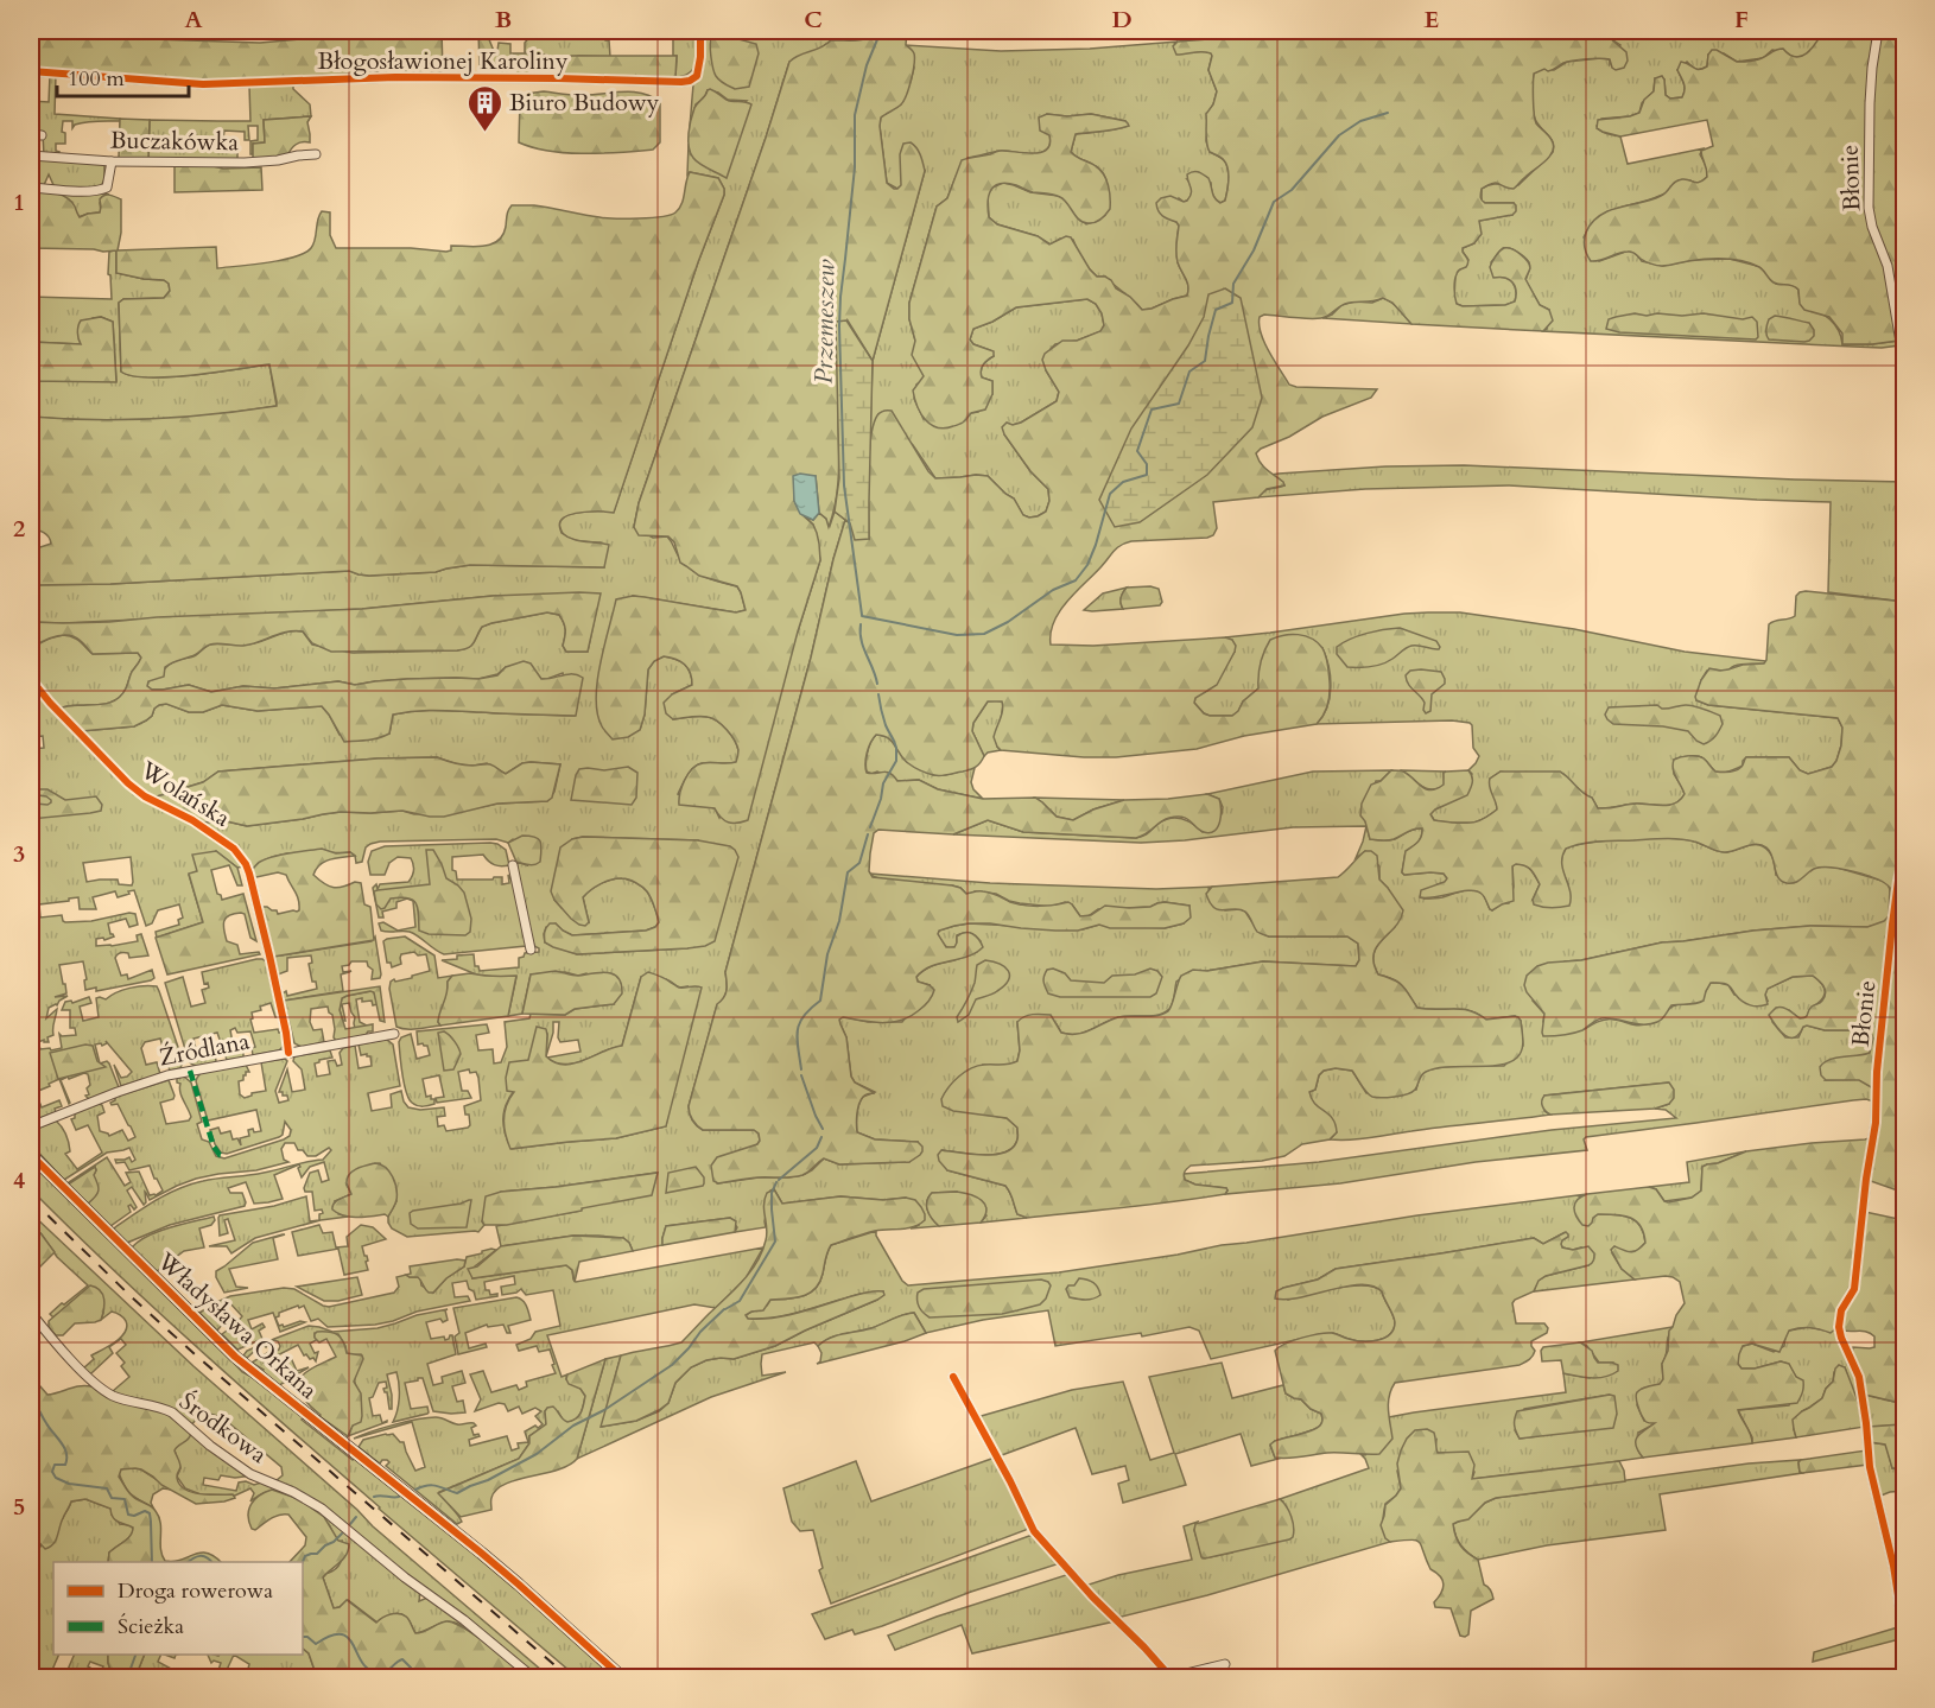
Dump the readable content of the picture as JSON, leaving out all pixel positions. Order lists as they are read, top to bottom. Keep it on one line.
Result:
{"streets":{"street":["Błogosławionej Karoliny","Buczakówka","Błonie","Wolańska","Źródlana","Władysława Orkana","Środkowa"]},"crossings":[["Wolańska","Źródlana"]],"water":["Przemeszew"],"places":{"building":["Biuro Budowy"]},"legend":["Droga rowerowa","Ścieżka"],"scale_bar":"100 m","grid":{"columns":["A","B","C","D","E","F"],"rows":["1","2","3","4","5"]}}
